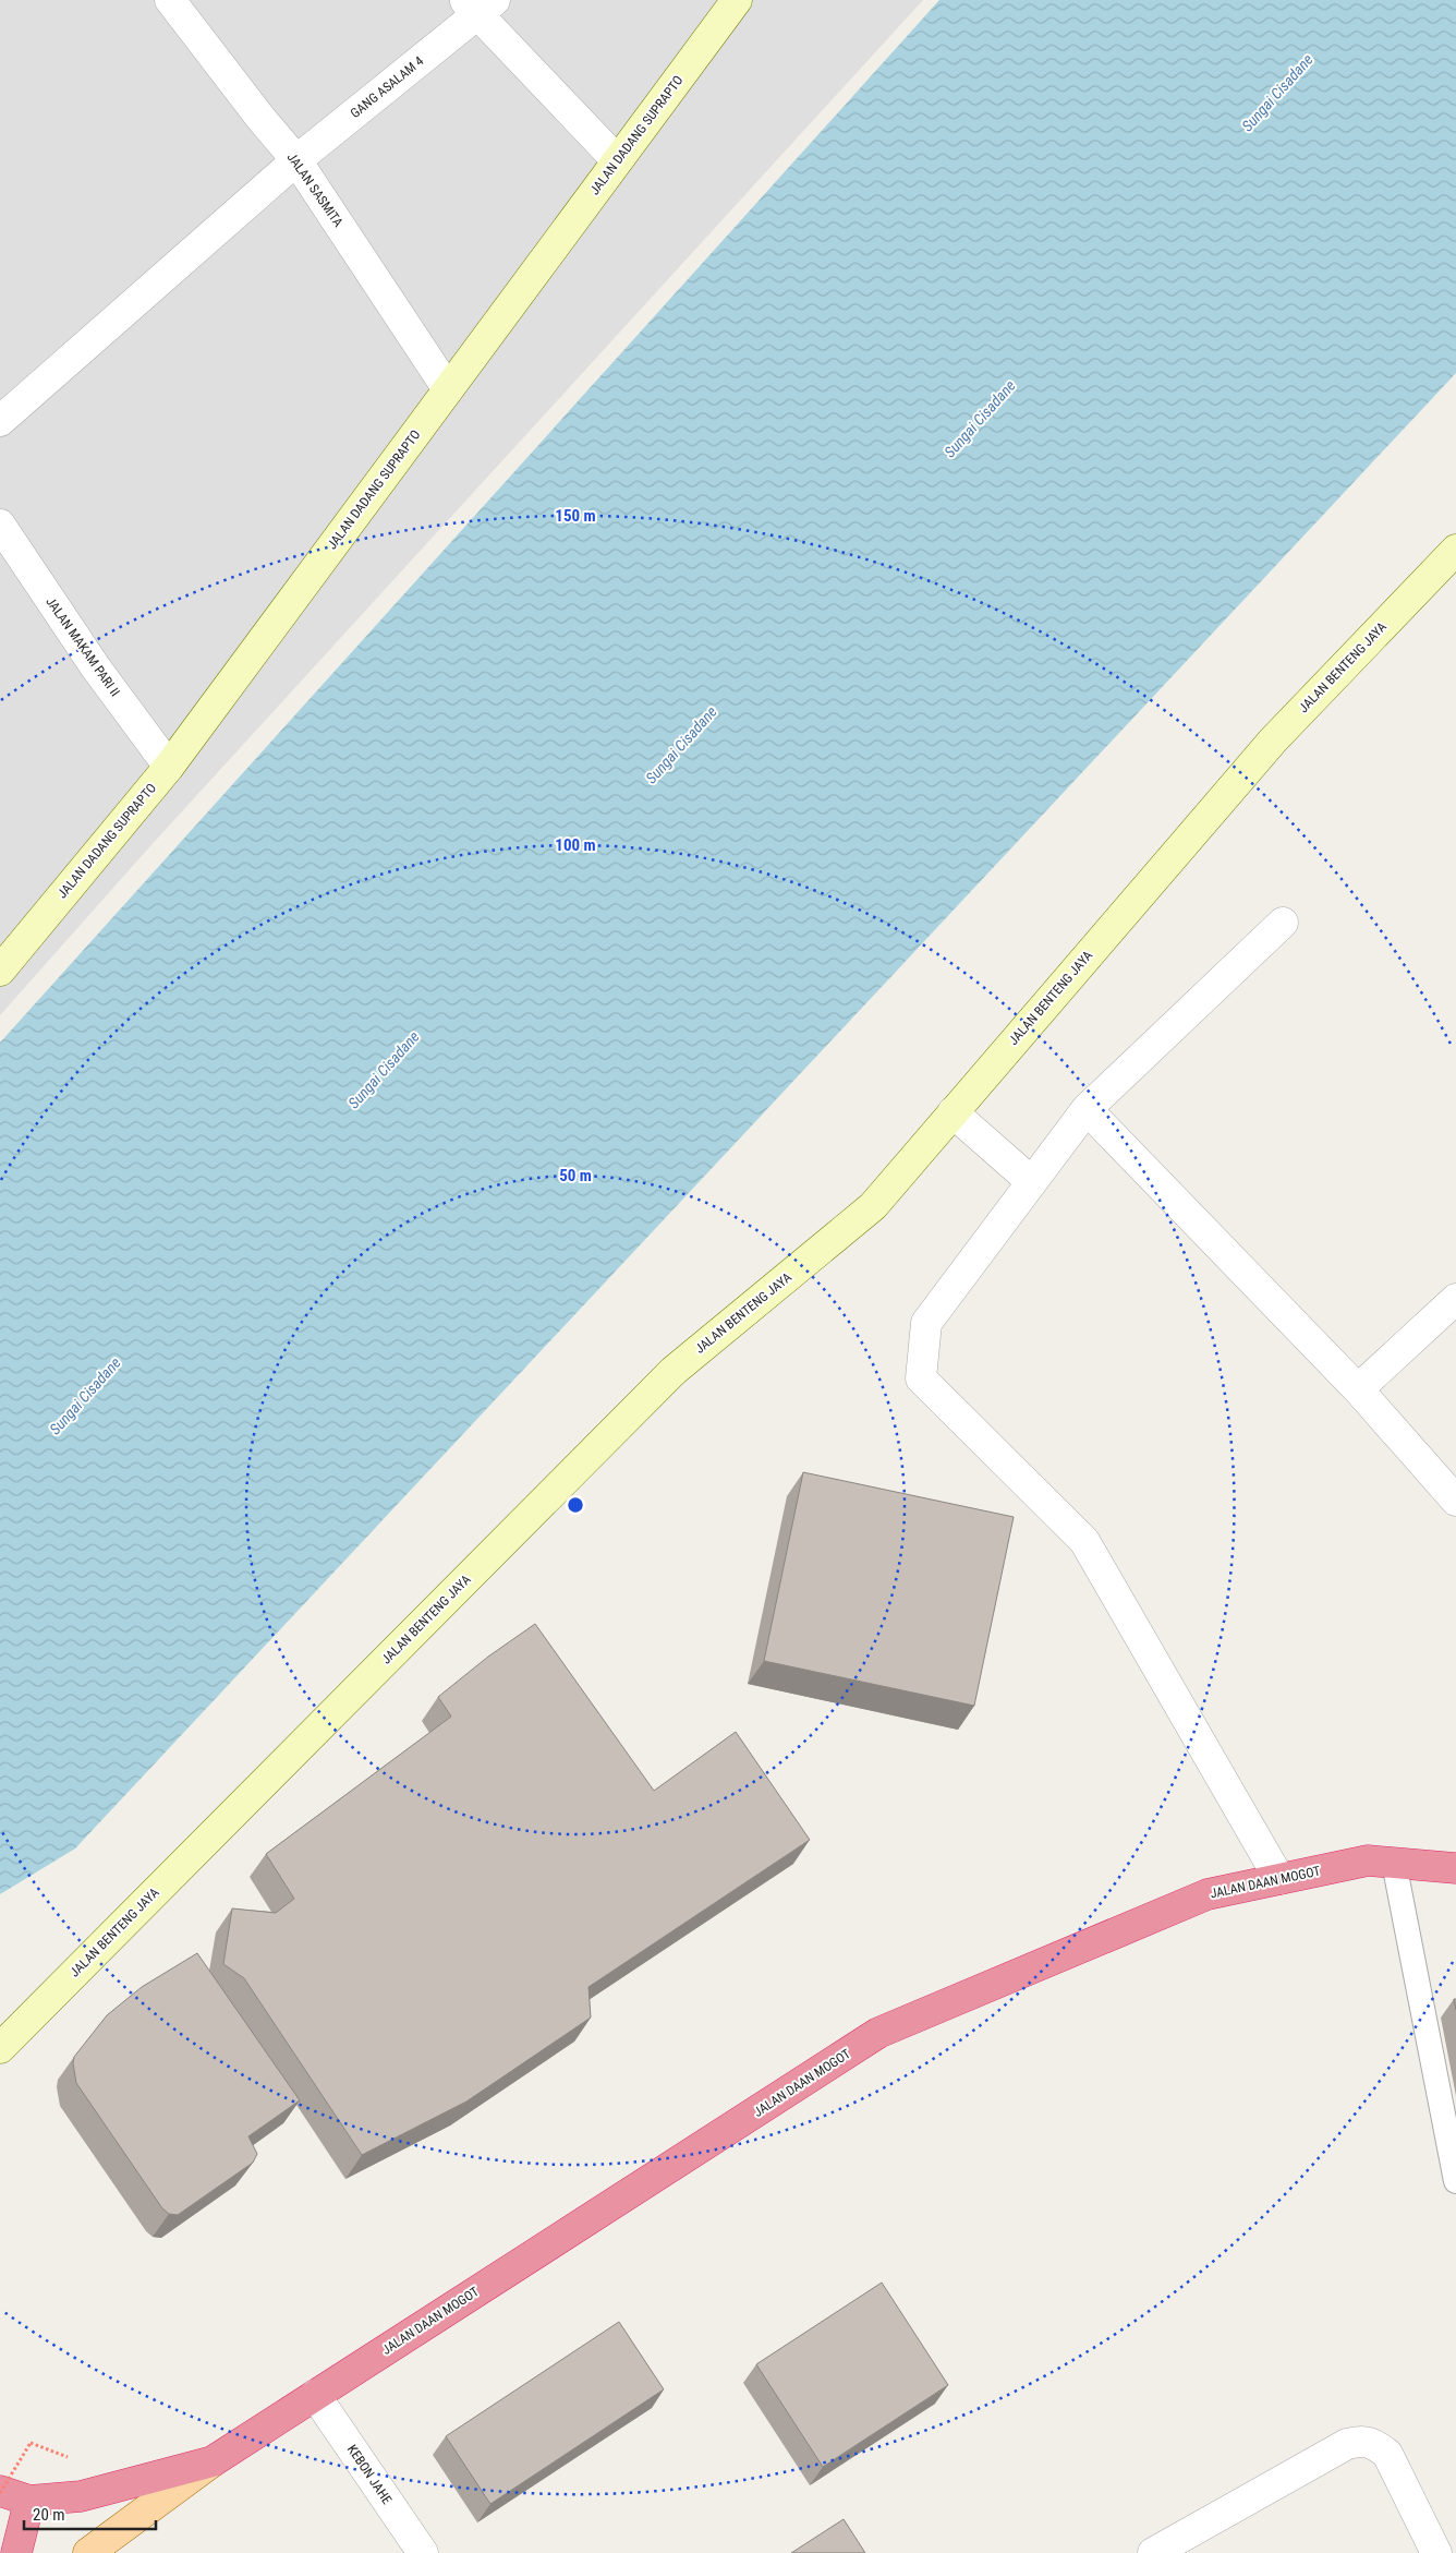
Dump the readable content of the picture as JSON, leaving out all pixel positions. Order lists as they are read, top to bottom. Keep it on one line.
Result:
{"streets":{"highway":["JALAN DAAN MOGOT"],"street":["GANG ASALAM 4","JALAN DADANG SUPRAPTO","JALAN SASMITA","JALAN MAKAM PARI II","JALAN BENTENG JAYA","KEBON JAHE"]},"crossings":[["GANG ASALAM 4","JALAN SASMITA"],["JALAN DADANG SUPRAPTO","JALAN SASMITA"],["JALAN DADANG SUPRAPTO","JALAN MAKAM PARI II"],["JALAN DAAN MOGOT","KEBON JAHE"]],"water":["Sungai Cisadane"],"scale_bar":"20 m","rings":["150 m","100 m","50 m"]}
